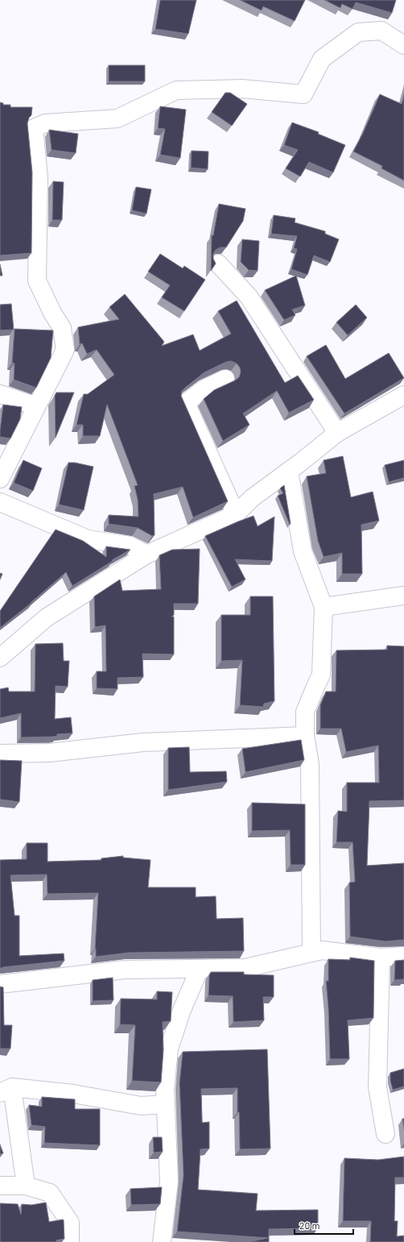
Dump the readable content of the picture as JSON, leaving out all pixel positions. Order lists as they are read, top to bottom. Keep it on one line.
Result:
{"scale_bar":"20 m"}
